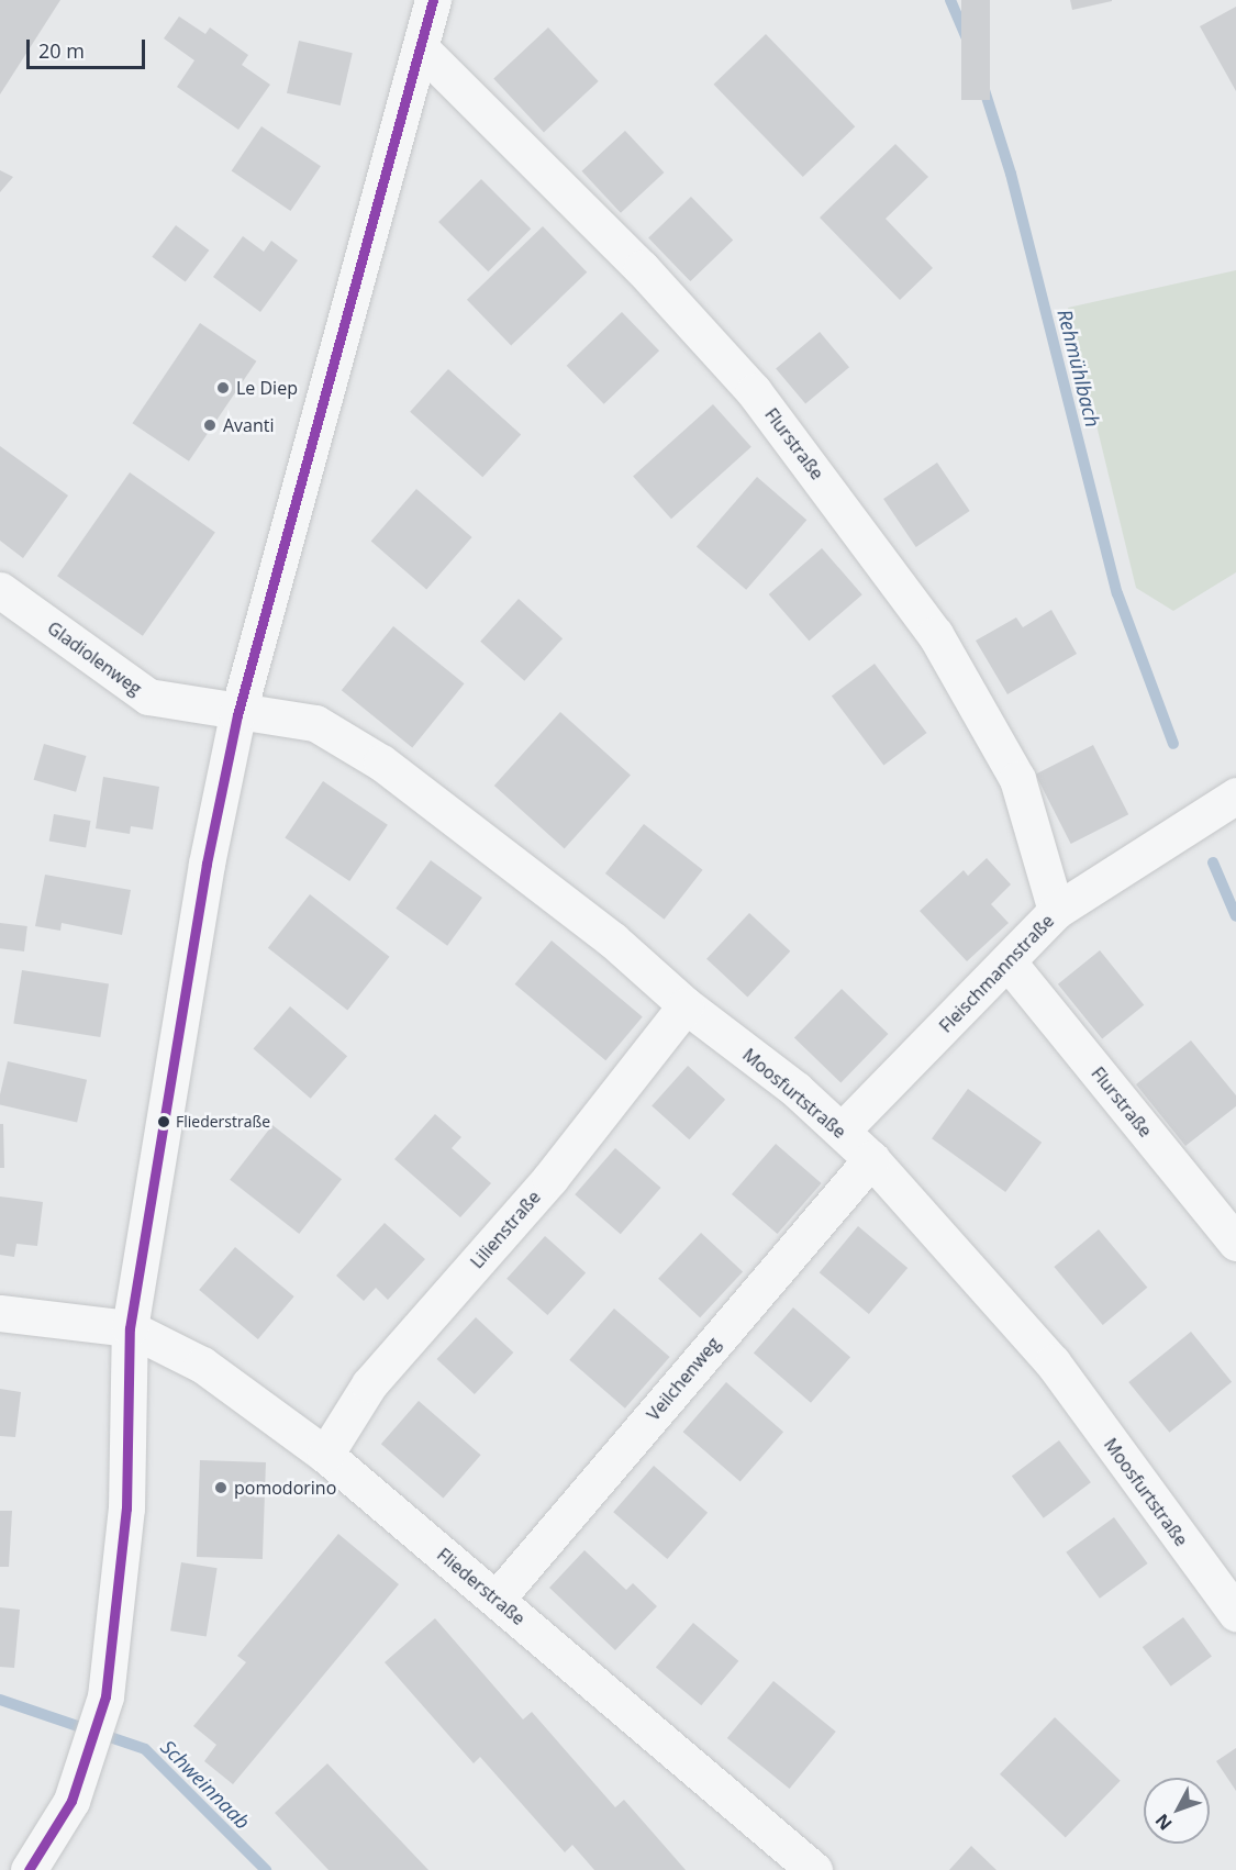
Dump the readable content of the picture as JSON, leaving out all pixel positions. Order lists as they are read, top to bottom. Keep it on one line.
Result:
{"streets":{"street":["Flurstraße","Gladiolenweg","Fleischmannstraße","Moosfurtstraße","Lilienstraße","Veilchenweg","Fliederstraße"]},"crossings":[["Flurstraße","Fleischmannstraße"],["Gladiolenweg","Moosfurtstraße"],["Fleischmannstraße","Moosfurtstraße"],["Moosfurtstraße","Lilienstraße"],["Moosfurtstraße","Veilchenweg"],["Lilienstraße","Fliederstraße"],["Veilchenweg","Fliederstraße"]],"water":["Rehmühlbach","Schweinnaab"],"places":["Le Diep","Avanti","Fliederstraße","pomodorino"],"scale_bar":"20 m","north":"bottom left"}
